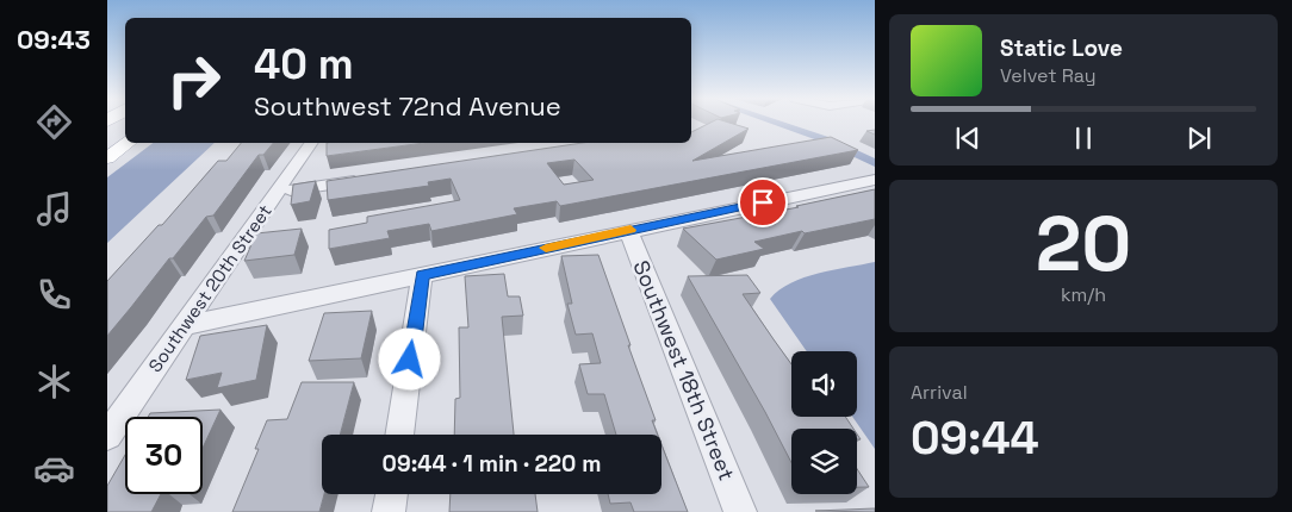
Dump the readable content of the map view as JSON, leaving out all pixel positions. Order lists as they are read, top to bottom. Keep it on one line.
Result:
{"streets":{"street":["Southwest 20th Street","Southwest 18th Street"]},"page":{"tabs":"09:43","turn":["40 m","Southwest 72nd Avenue"],"song":["Static Love","Velvet Ray"],"tile":[["20","km/h"],["Arrival","09:44"]],"limit":"30","trip":"09:44 · 1 min · 220 m"}}
